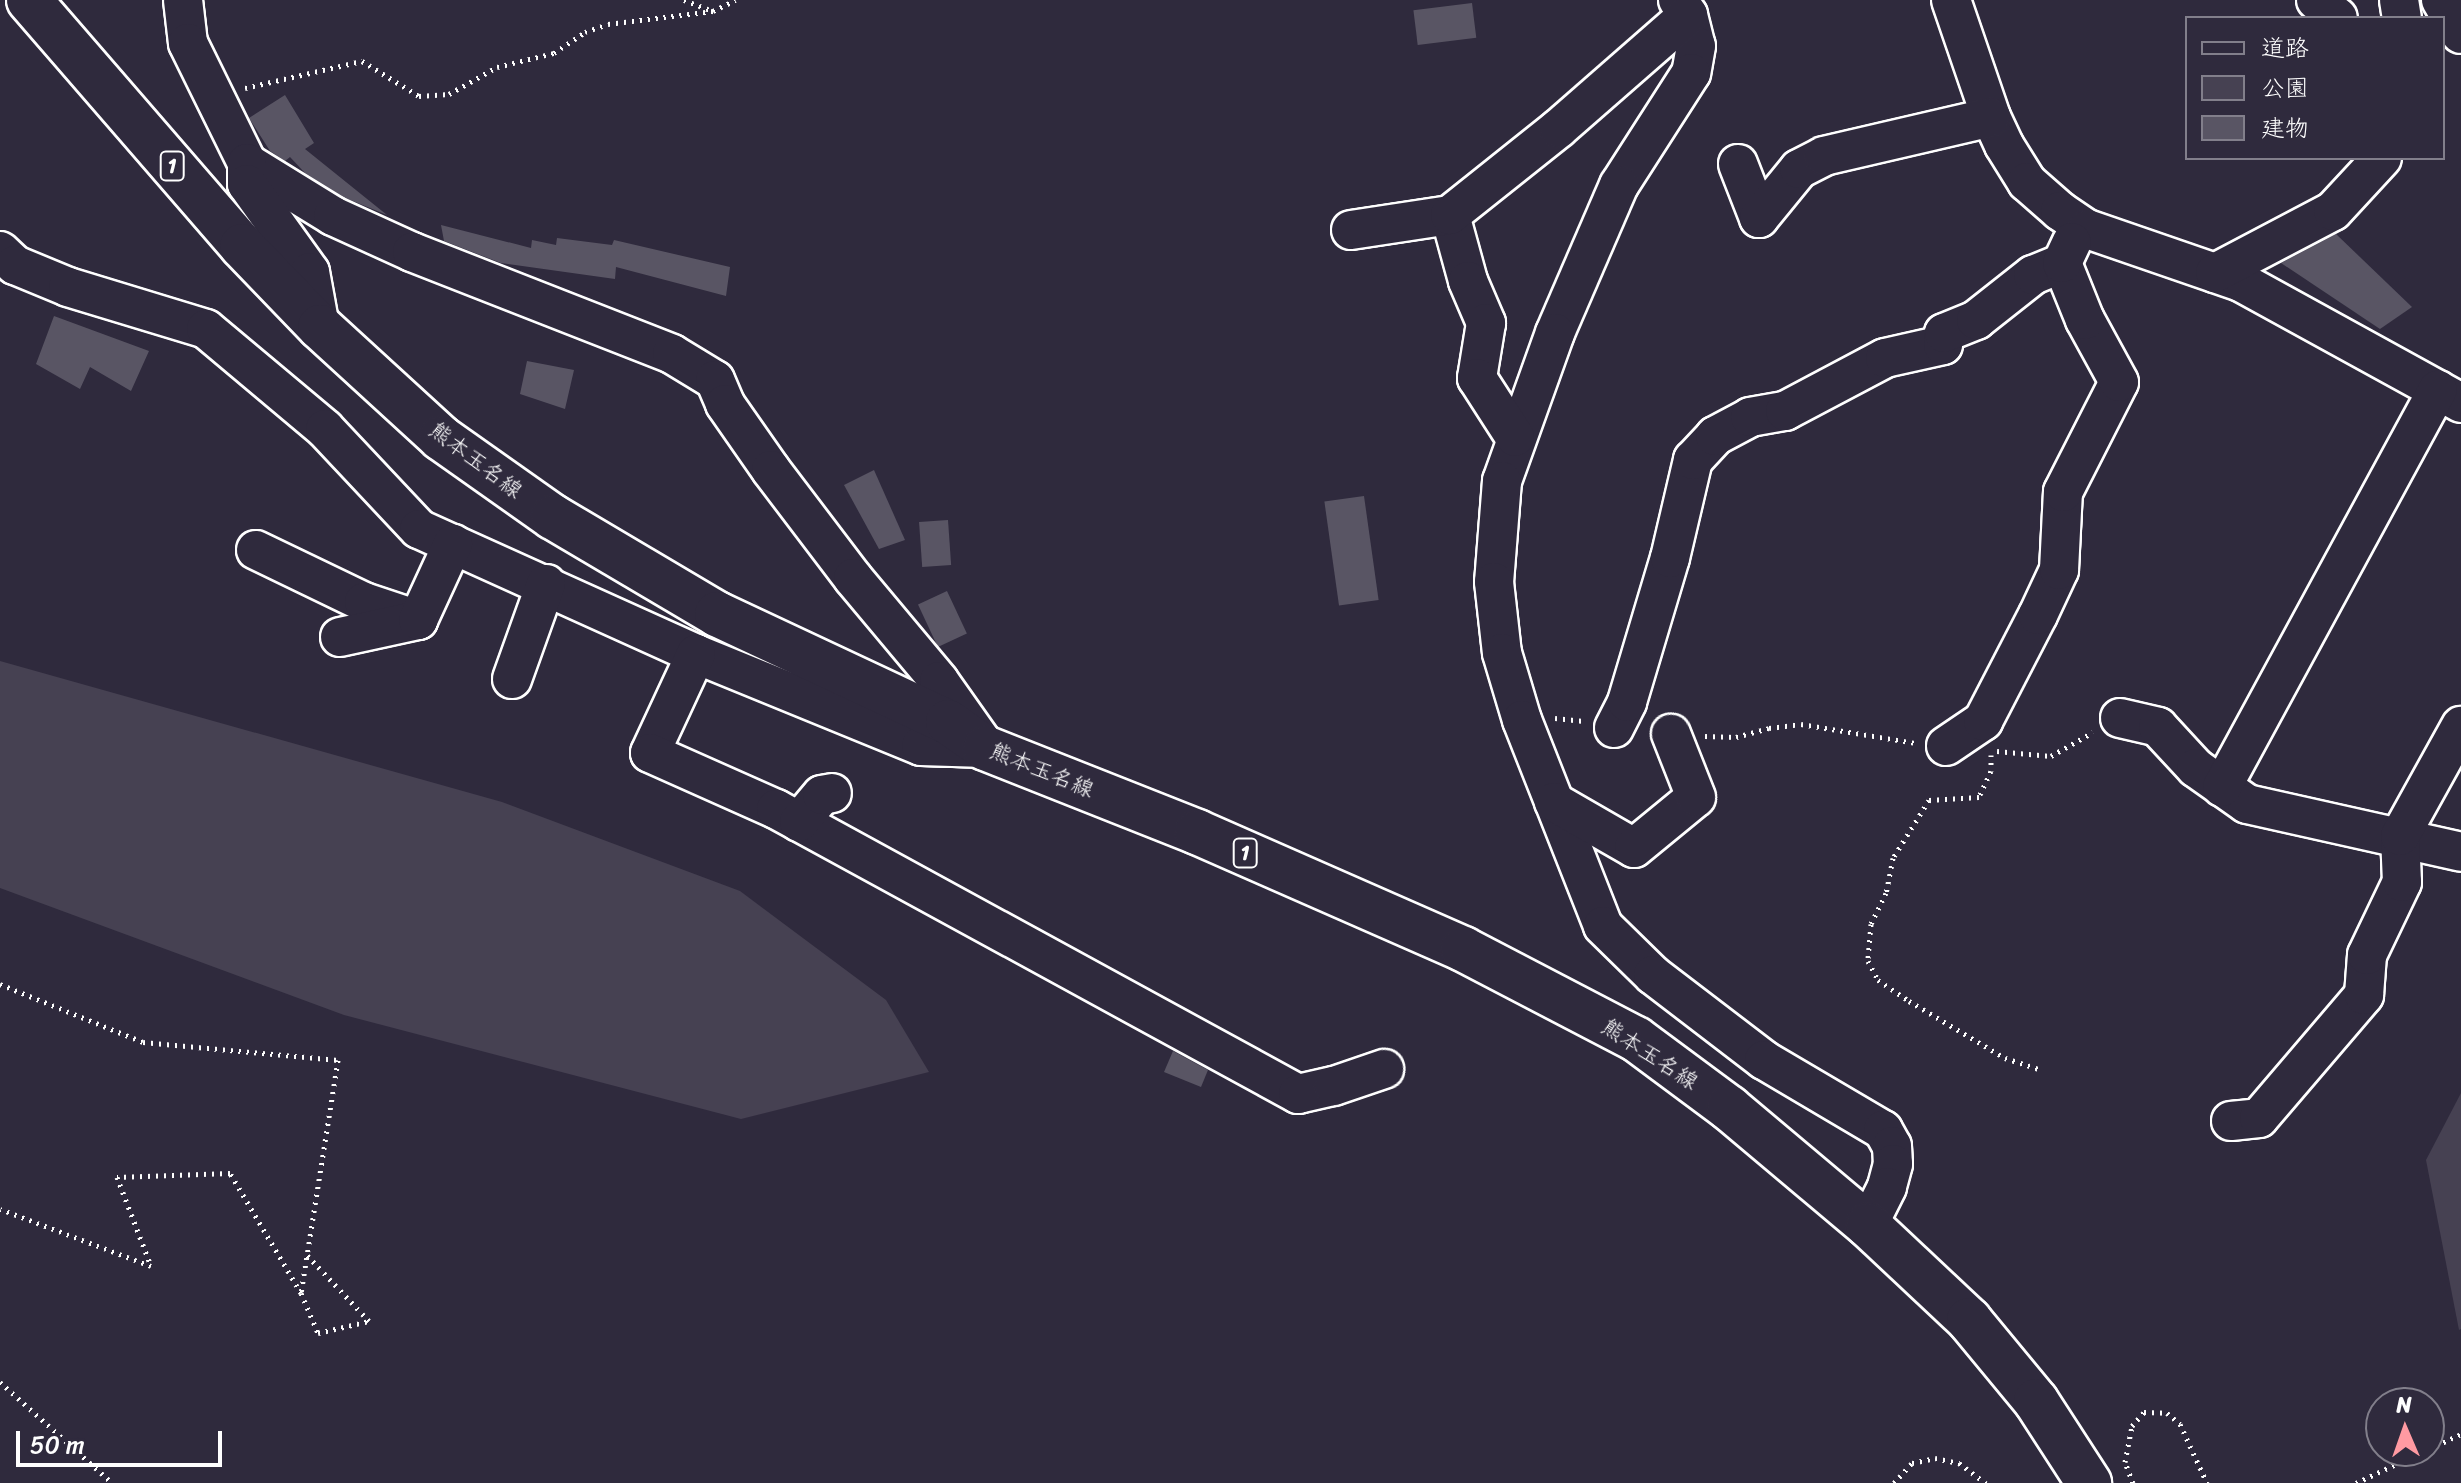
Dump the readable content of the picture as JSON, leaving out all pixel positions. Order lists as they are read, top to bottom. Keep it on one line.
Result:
{"streets":{"main road":["1","熊本玉名線"]},"legend":["道路","公園","建物"],"scale_bar":"50 m","north":"top"}
